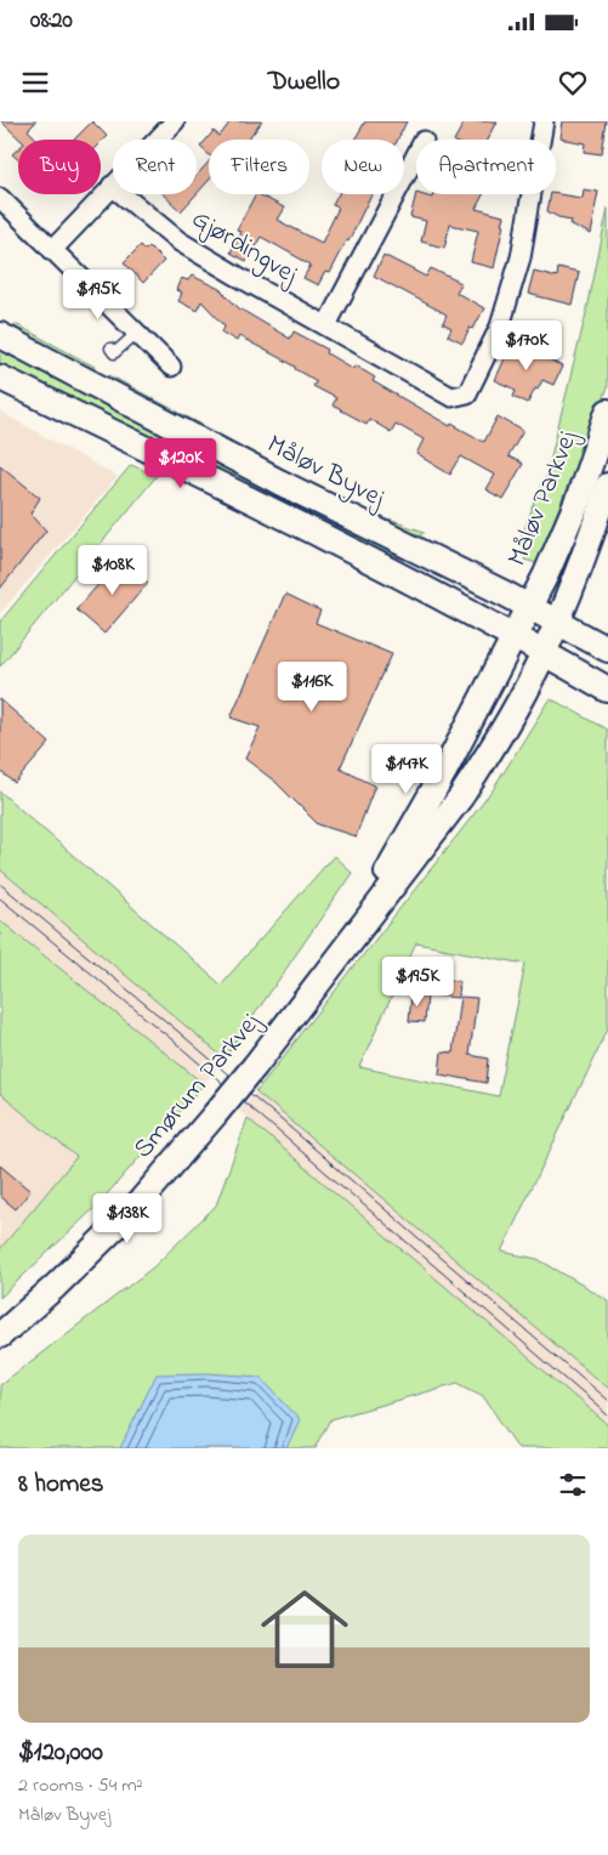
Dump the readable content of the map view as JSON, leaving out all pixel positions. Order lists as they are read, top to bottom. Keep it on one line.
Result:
{"streets":{"street":["Gjørdingvej","Måløv Byvej","Måløv Parkvej","Smørum Parkvej"]},"crossings":[["Måløv Byvej","Måløv Parkvej"],["Måløv Parkvej","Smørum Parkvej"]],"page":{"status":"08:20","header":"Dwello","chip":["Buy","Rent","Filters","New","Apartment"],"price":["$195K","$170K","$120K","$108K","$116K","$147K","$195K","$138K"],"heading":"8 homes","list":[{"name":"$120,000","note":"2 rooms · 54 m² · Måløv Byvej"}]}}
